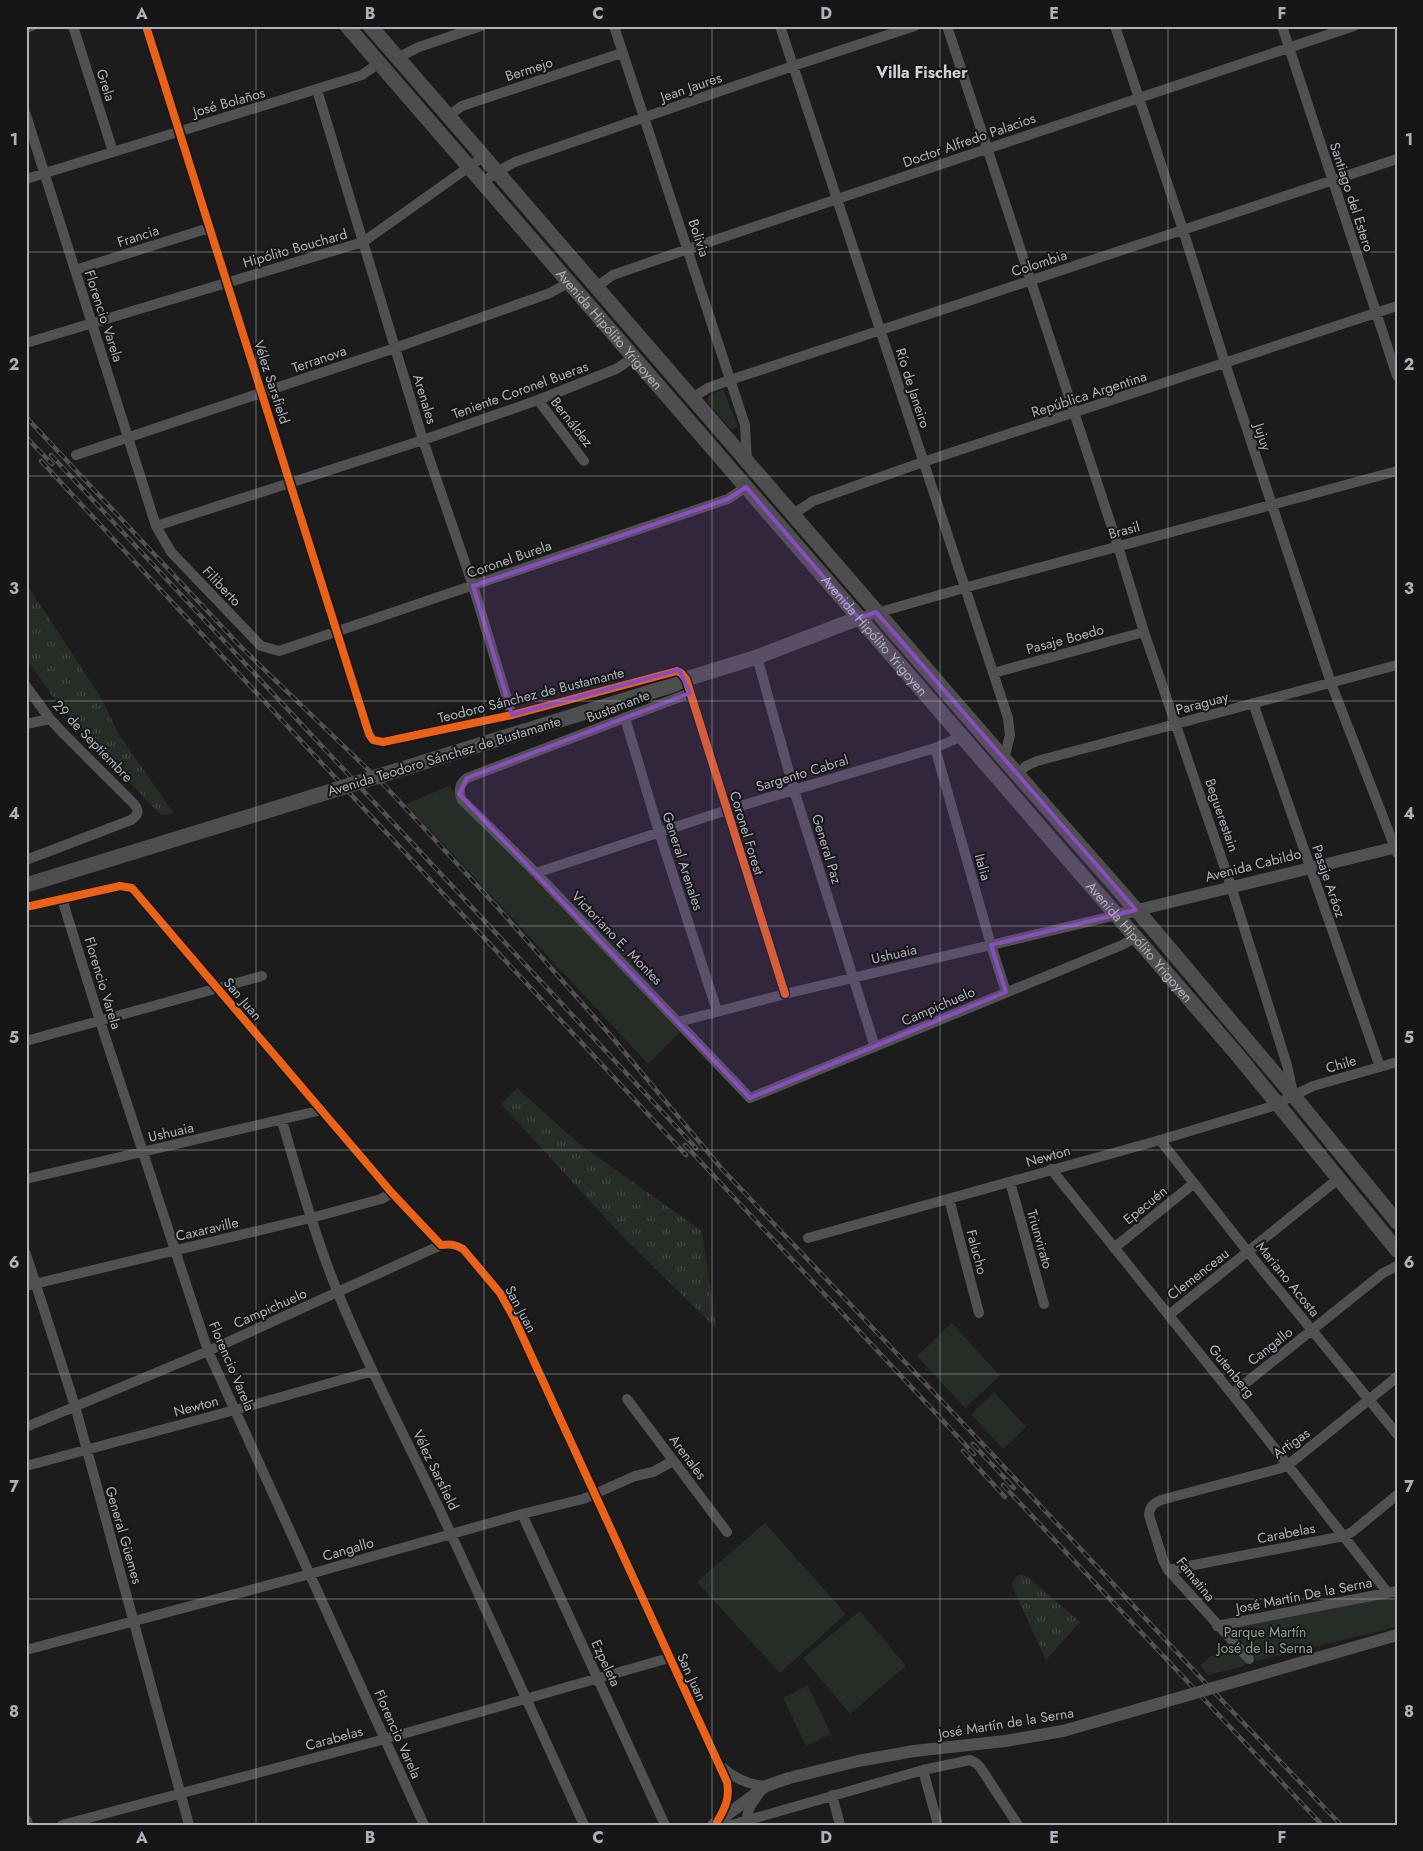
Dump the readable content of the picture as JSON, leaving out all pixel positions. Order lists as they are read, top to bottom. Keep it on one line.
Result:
{"streets":{"main road":["Avenida Hipólito Yrigoyen","Avenida Teodoro Sánchez de Bustamante"],"street":["Bermejo","Grela","Jean Jaures","José Bolaños","Doctor Alfredo Palacios","Santiago del Estero","Francia","Bolivia","Hipólito Bouchard","Colombia","Florencio Varela","Terranova","Vélez Sarsfield","Río de Janeiro","Teniente Coronel Bueras","República Argentina","Arenales","Bernáldez","Jujuy","Brasil","Coronel Burela","Filiberto","Pasaje Boedo","Teodoro Sánchez de Bustamante","Paraguay","Bustamante","29 de Septiembre","Sargento Cabral","Beguerestain","Coronel Forest","General Paz","General Arenales","Avenida Cabildo","Italia","Pasaje Aráoz","Victoriano E. Montes","Ushuaia","San Juan","Campichuelo","Chile","Newton","Epecuén","Caxaraville","Triunvirato","Falucho","Clemenceau","Mariano Acosta","Cangallo","Gutenberg","Artigas","Carabelas","General Güemes","Famatina","José Martín De la Serna","Ezpeleta","José Martín de la Serna"]},"crossings":[["Bermejo","Bolivia"],["Bermejo","Avenida Hipólito Yrigoyen"],["Grela","José Bolaños"],["Jean Jaures","Bolivia"],["Jean Jaures","Avenida Hipólito Yrigoyen"],["Jean Jaures","Río de Janeiro"],["José Bolaños","Florencio Varela"],["José Bolaños","Avenida Hipólito Yrigoyen"],["José Bolaños","Vélez Sarsfield"],["José Bolaños","Arenales"],["Doctor Alfredo Palacios","Santiago del Estero"],["Doctor Alfredo Palacios","Bolivia"],["Doctor Alfredo Palacios","Avenida Hipólito Yrigoyen"],["Doctor Alfredo Palacios","Río de Janeiro"],["Doctor Alfredo Palacios","Jujuy"],["Doctor Alfredo Palacios","Beguerestain"],["Santiago del Estero","Colombia"],["Santiago del Estero","República Argentina"],["Francia","Florencio Varela"],["Francia","Vélez Sarsfield"],["Bolivia","Colombia"],["Bolivia","Avenida Hipólito Yrigoyen"],["Hipólito Bouchard","Florencio Varela"],["Hipólito Bouchard","Avenida Hipólito Yrigoyen"],["Hipólito Bouchard","Vélez Sarsfield"],["Hipólito Bouchard","Arenales"],["Colombia","Avenida Hipólito Yrigoyen"],["Colombia","Río de Janeiro"],["Colombia","Jujuy"],["Colombia","Beguerestain"],["Florencio Varela","Terranova"],["Florencio Varela","Teniente Coronel Bueras"],["Florencio Varela","Filiberto"],["Florencio Varela","Ushuaia"],["Florencio Varela","San Juan"],["Florencio Varela","Campichuelo"],["Florencio Varela","Newton"],["Florencio Varela","Caxaraville"],["Florencio Varela","Cangallo"],["Florencio Varela","Carabelas"],["Avenida Hipólito Yrigoyen","Terranova"],["Avenida Hipólito Yrigoyen","Río de Janeiro"],["Avenida Hipólito Yrigoyen","Teniente Coronel Bueras"],["Avenida Hipólito Yrigoyen","República Argentina"],["Avenida Hipólito Yrigoyen","Brasil"],["Avenida Hipólito Yrigoyen","Coronel Burela"],["Avenida Hipólito Yrigoyen","Paraguay"],["Avenida Hipólito Yrigoyen","Avenida Teodoro Sánchez de Bustamante"],["Avenida Hipólito Yrigoyen","Sargento Cabral"],["Avenida Hipólito Yrigoyen","Beguerestain"],["Avenida Hipólito Yrigoyen","Avenida Cabildo"],["Avenida Hipólito Yrigoyen","Ushuaia"],["Avenida Hipólito Yrigoyen","Campichuelo"],["Avenida Hipólito Yrigoyen","Chile"],["Avenida Hipólito Yrigoyen","Newton"],["Avenida Hipólito Yrigoyen","Clemenceau"],["Terranova","Vélez Sarsfield"],["Terranova","Arenales"],["Vélez Sarsfield","Teniente Coronel Bueras"],["Vélez Sarsfield","Coronel Burela"],["Vélez Sarsfield","Teodoro Sánchez de Bustamante"],["Vélez Sarsfield","Ushuaia"],["Vélez Sarsfield","Campichuelo"],["Vélez Sarsfield","Newton"],["Vélez Sarsfield","Caxaraville"],["Vélez Sarsfield","Cangallo"],["Vélez Sarsfield","Carabelas"],["Río de Janeiro","República Argentina"],["Río de Janeiro","Brasil"],["Río de Janeiro","Pasaje Boedo"],["Teniente Coronel Bueras","Arenales"],["Teniente Coronel Bueras","Bernáldez"],["Teniente Coronel Bueras","Filiberto"],["República Argentina","Jujuy"],["República Argentina","Beguerestain"],["Arenales","Coronel Burela"],["Arenales","Teodoro Sánchez de Bustamante"],["Arenales","Cangallo"],["Jujuy","Brasil"],["Jujuy","Paraguay"],["Jujuy","Avenida Cabildo"],["Brasil","Avenida Teodoro Sánchez de Bustamante"],["Brasil","Beguerestain"],["Coronel Burela","Filiberto"],["Pasaje Boedo","Beguerestain"],["Teodoro Sánchez de Bustamante","Bustamante"],["Teodoro Sánchez de Bustamante","Avenida Teodoro Sánchez de Bustamante"],["Teodoro Sánchez de Bustamante","Coronel Forest"],["Paraguay","Beguerestain"],["Paraguay","Pasaje Aráoz"],["Bustamante","Avenida Teodoro Sánchez de Bustamante"],["Bustamante","Coronel Forest"],["Bustamante","General Arenales"],["Bustamante","Victoriano E. Montes"],["Avenida Teodoro Sánchez de Bustamante","Coronel Forest"],["Avenida Teodoro Sánchez de Bustamante","General Paz"],["Sargento Cabral","Coronel Forest"],["Sargento Cabral","General Paz"],["Sargento Cabral","General Arenales"],["Sargento Cabral","Italia"],["Sargento Cabral","Victoriano E. Montes"],["Beguerestain","Avenida Cabildo"],["Beguerestain","Chile"],["Beguerestain","Newton"],["Coronel Forest","Ushuaia"],["General Paz","Ushuaia"],["General Paz","Campichuelo"],["General Arenales","Ushuaia"],["Avenida Cabildo","Pasaje Aráoz"],["Avenida Cabildo","Ushuaia"],["Italia","Ushuaia"],["Italia","Campichuelo"],["Pasaje Aráoz","Chile"],["Victoriano E. Montes","Ushuaia"],["Victoriano E. Montes","Campichuelo"],["Ushuaia","San Juan"],["San Juan","Campichuelo"],["San Juan","Caxaraville"],["San Juan","Cangallo"],["San Juan","Carabelas"],["San Juan","José Martín de la Serna"],["Campichuelo","General Güemes"],["Chile","Newton"],["Newton","Triunvirato"],["Newton","Falucho"],["Newton","Mariano Acosta"],["Newton","Gutenberg"],["Newton","General Güemes"],["Epecuén","Mariano Acosta"],["Epecuén","Gutenberg"],["Caxaraville","General Güemes"],["Clemenceau","Mariano Acosta"],["Clemenceau","Gutenberg"],["Mariano Acosta","Cangallo"],["Mariano Acosta","Artigas"],["Cangallo","Gutenberg"],["Cangallo","General Güemes"],["Cangallo","Ezpeleta"],["Gutenberg","Artigas"],["Gutenberg","Carabelas"],["Gutenberg","José Martín De la Serna"],["Artigas","Famatina"],["Carabelas","General Güemes"],["Carabelas","Famatina"],["Carabelas","Ezpeleta"],["Famatina","José Martín De la Serna"]],"districts":["Villa Fischer"],"parks":["Parque Martín José de la Serna"],"grid":{"columns":["A","B","C","D","E","F"],"rows":["1","2","3","4","5","6","7","8"]}}
